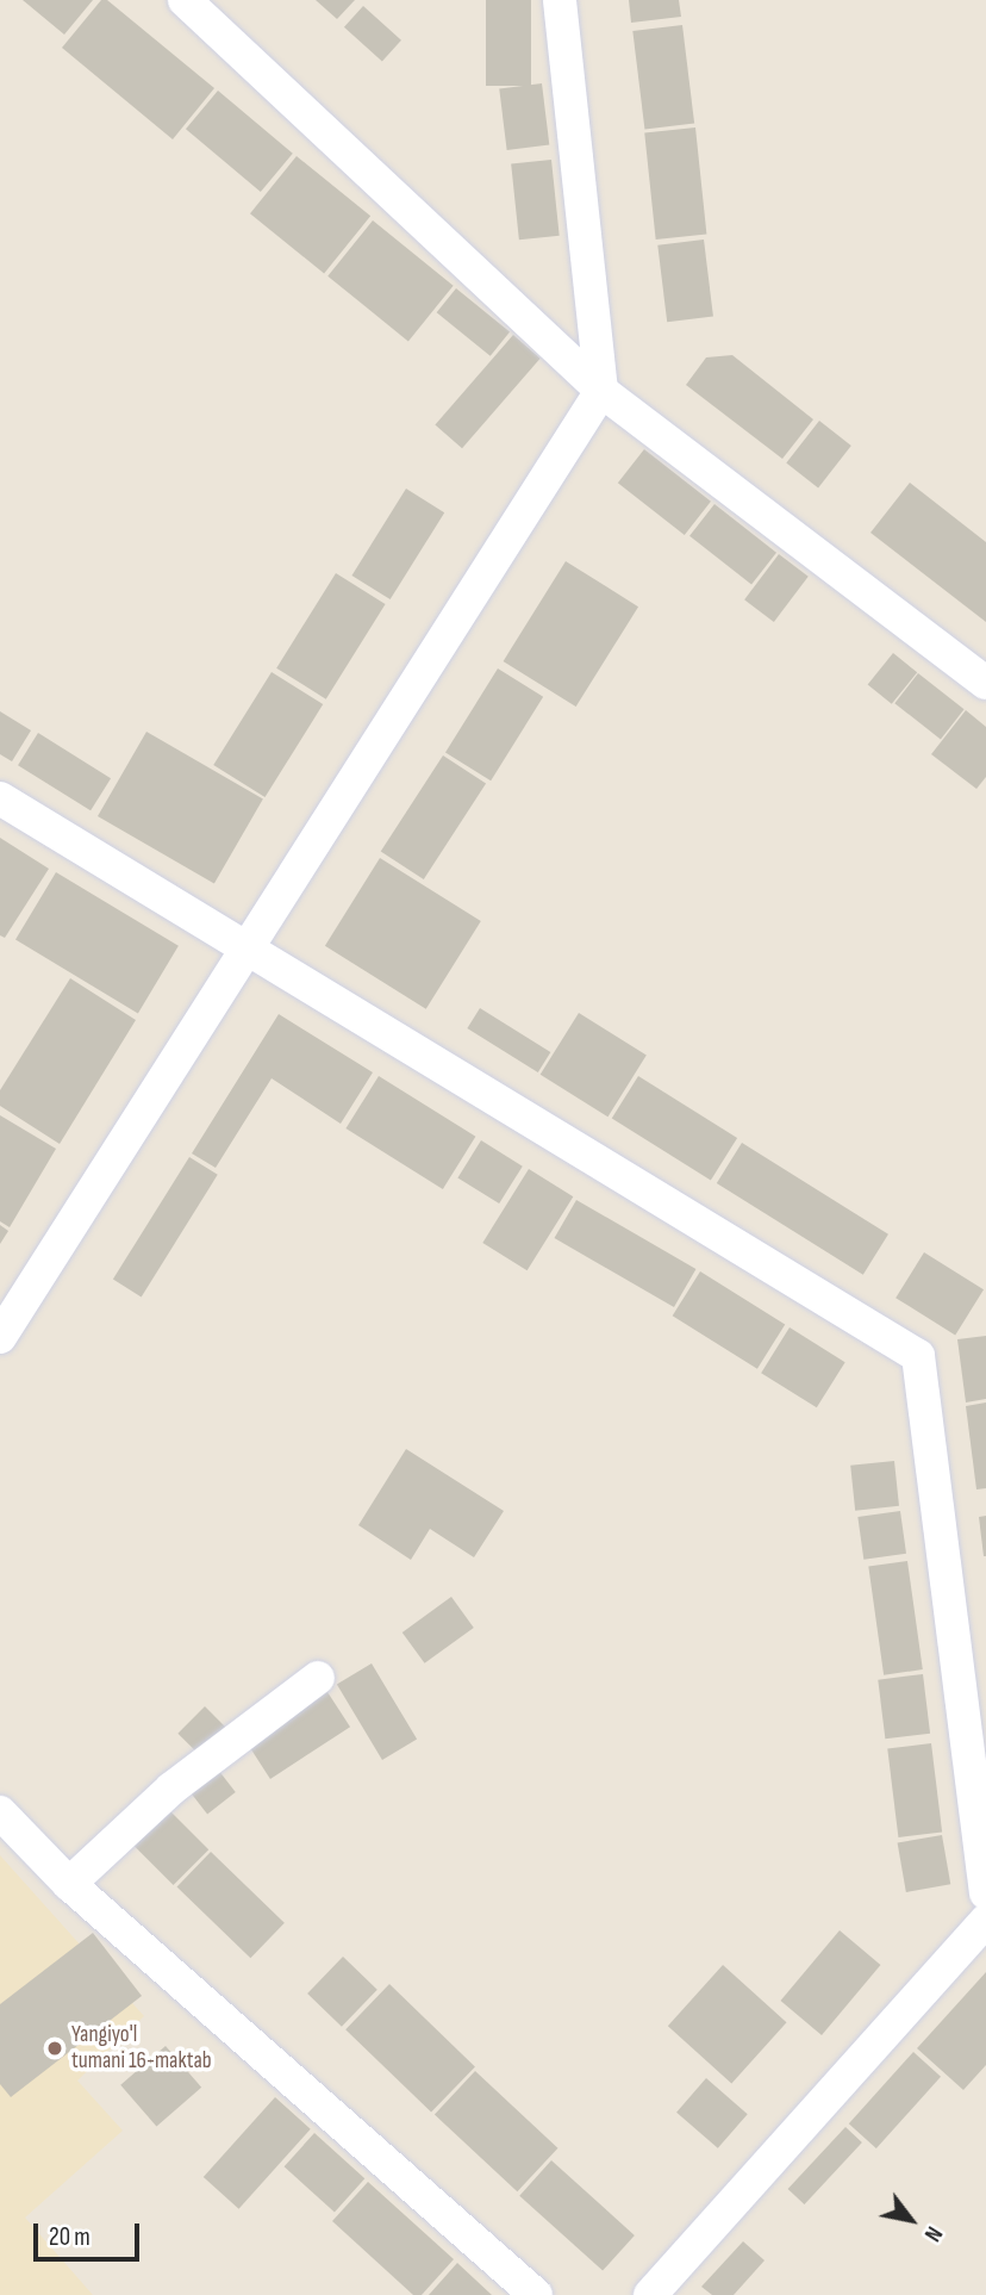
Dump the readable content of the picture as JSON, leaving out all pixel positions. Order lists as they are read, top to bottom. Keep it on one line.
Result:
{"places":["Yangiyo'l tumani 16-maktab"],"scale_bar":"20 m","north":"bottom right"}
